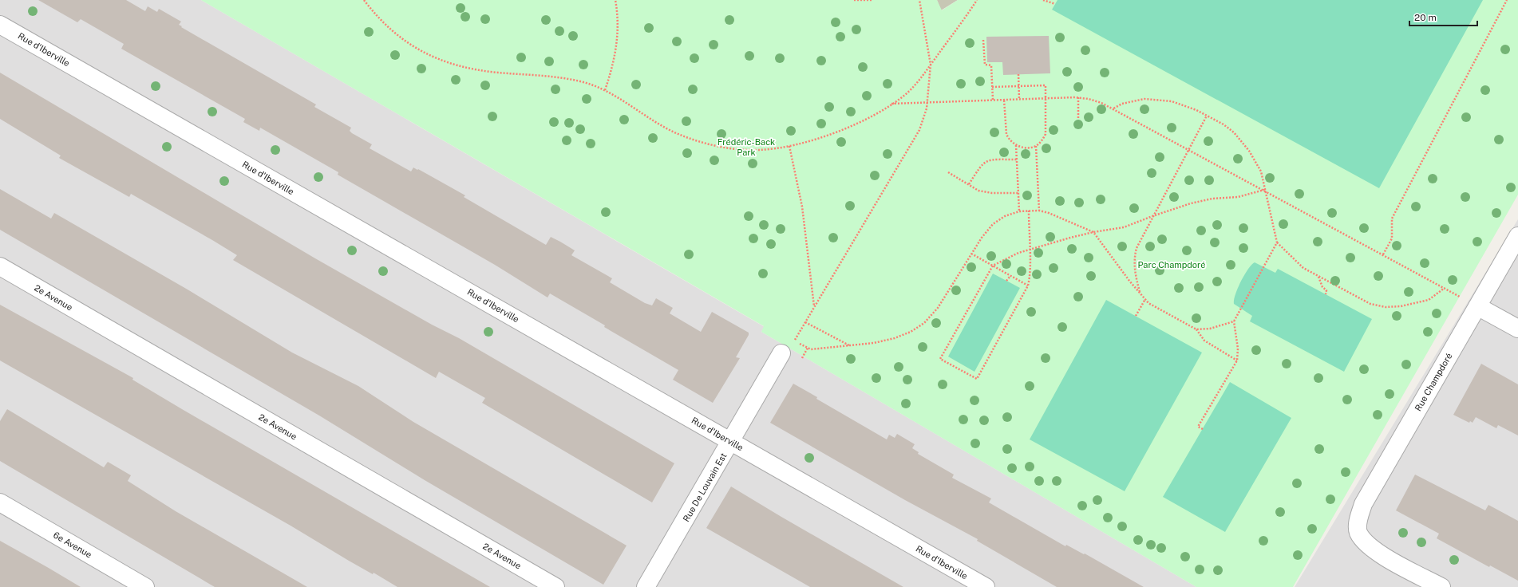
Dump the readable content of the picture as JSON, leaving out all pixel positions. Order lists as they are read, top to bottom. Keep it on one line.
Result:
{"streets":{"street":["Rue d'Iberville","2e Avenue","Rue Champdoré","Rue De Louvain Est","6e Avenue"]},"crossings":[["Rue d'Iberville","Rue De Louvain Est"]],"parks":["Frédéric-Back Park","Parc Champdoré"],"scale_bar":"20 m"}
